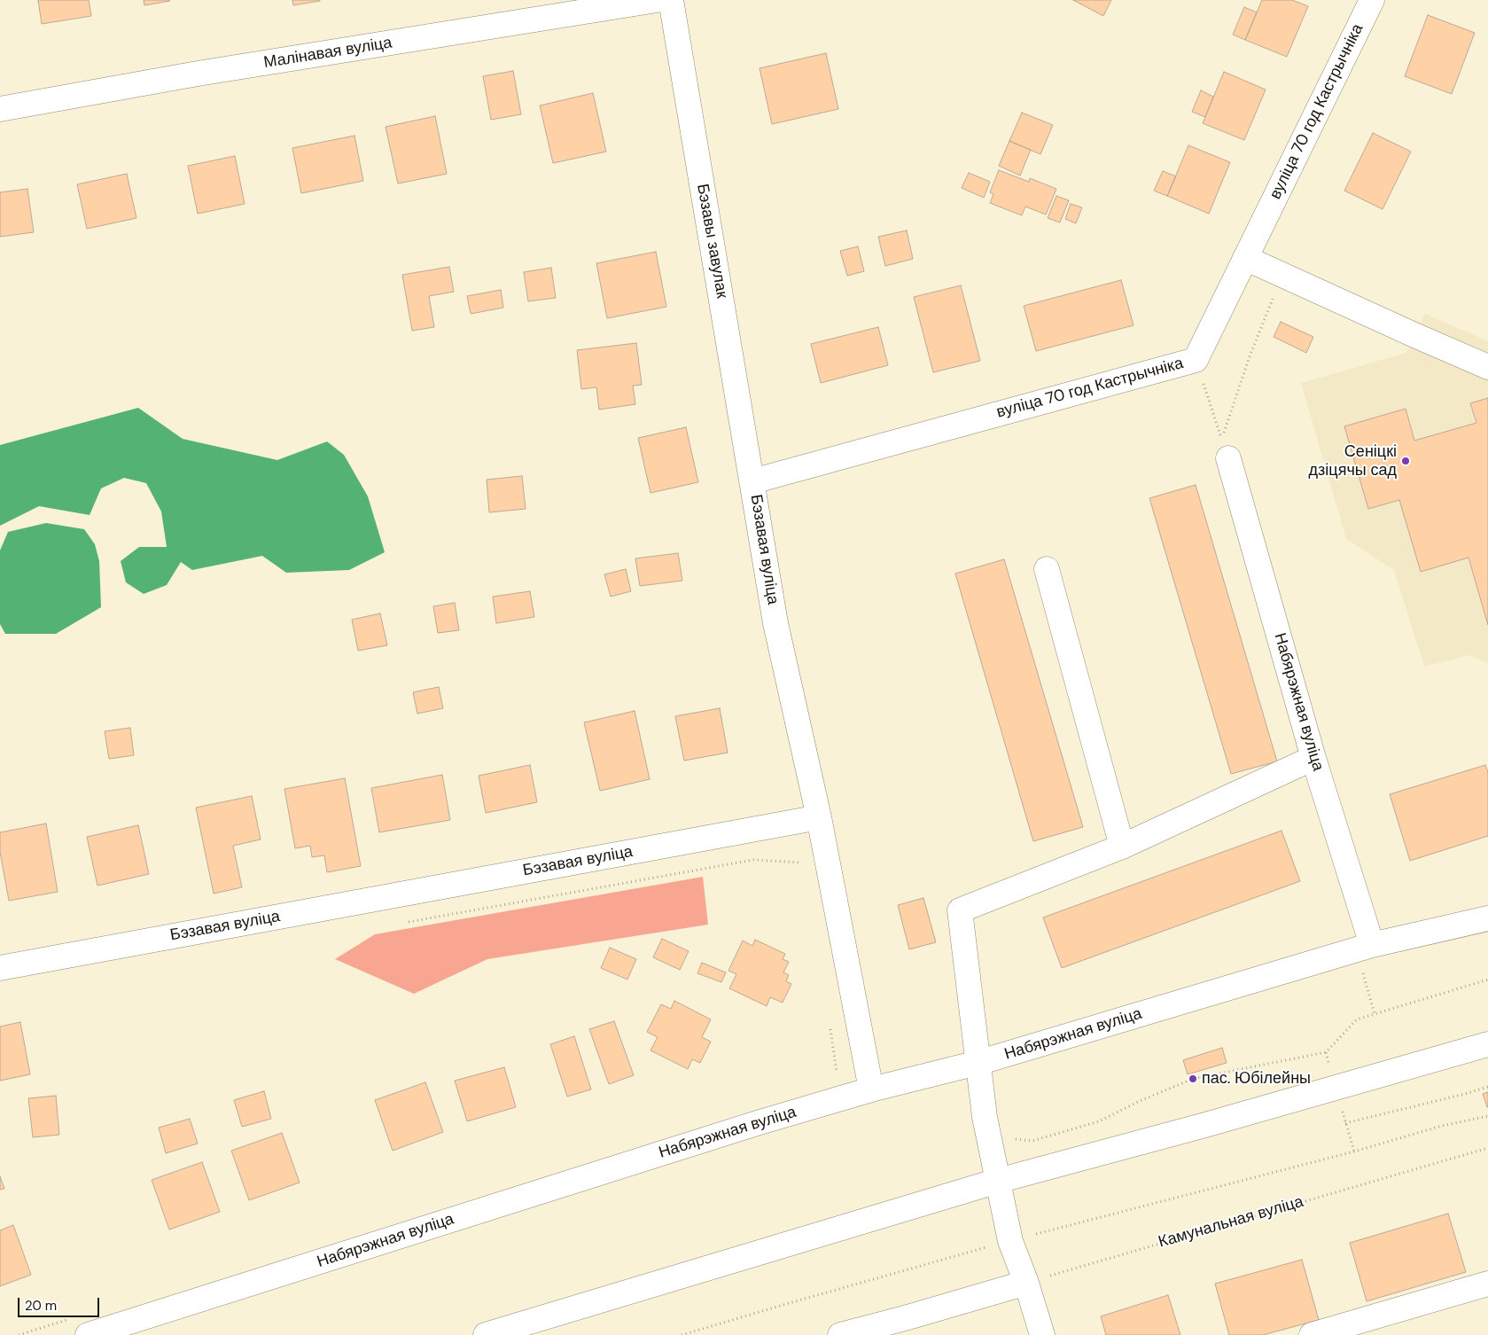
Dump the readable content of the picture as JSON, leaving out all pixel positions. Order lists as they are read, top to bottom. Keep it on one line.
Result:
{"streets":{"street":["Малінавая вуліца","вуліца 70 год Кастрычніка","Бэзавы завулак","Бэзавая вуліца","Набярэжная вуліца"],"path":["Камунальная вуліца"]},"crossings":[["вуліца 70 год Кастрычніка","Бэзавы завулак"],["вуліца 70 год Кастрычніка","Бэзавая вуліца"],["Бэзавы завулак","Бэзавая вуліца"]],"places":["Сеніцкі дзіцячы сад","пас. Юбілейны"],"scale_bar":"20 m"}
